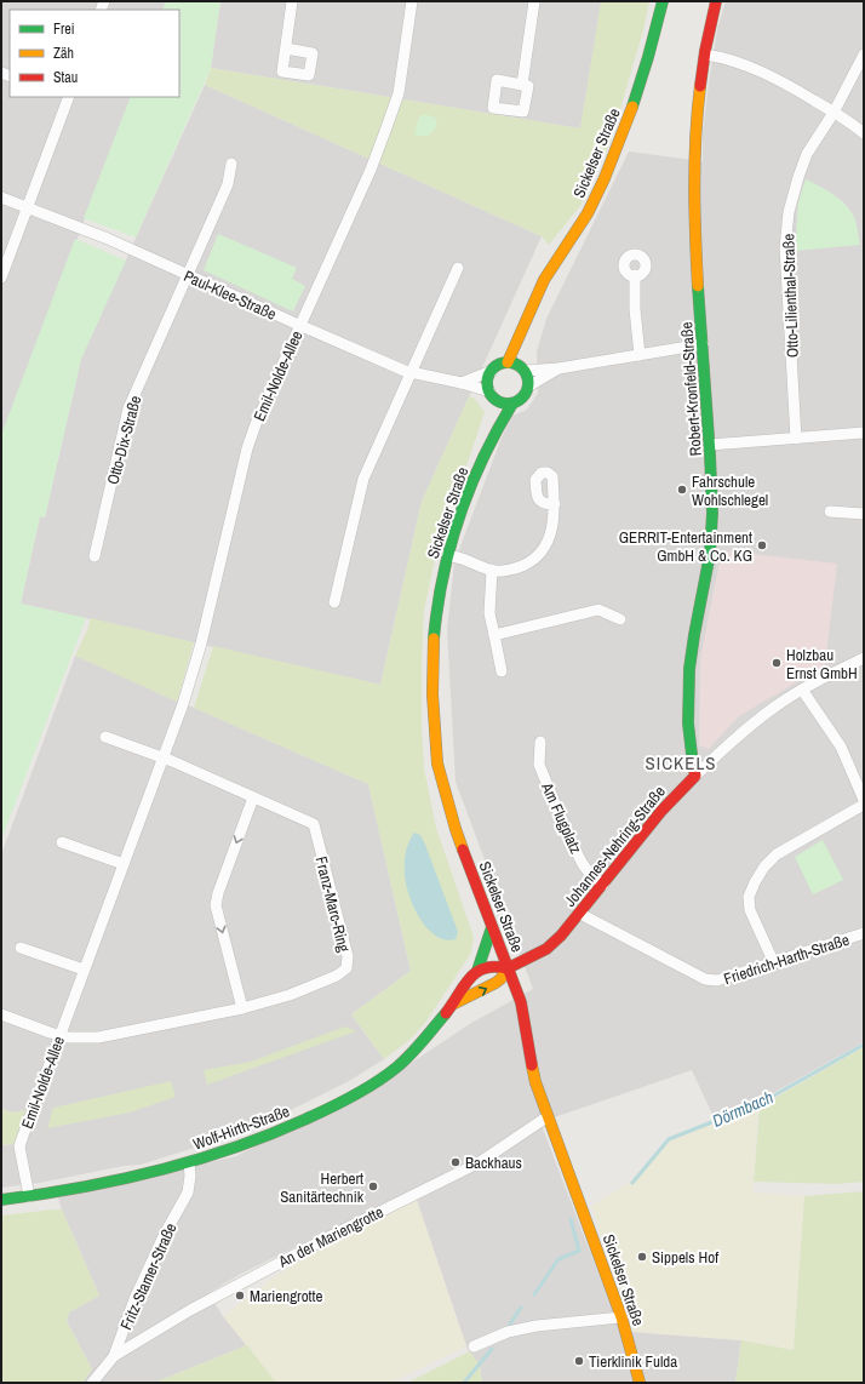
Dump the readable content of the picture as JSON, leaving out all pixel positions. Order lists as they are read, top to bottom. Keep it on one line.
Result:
{"streets":{"street":["Sickelser Straße","Paul-Klee-Straße","Otto-Lilienthal-Straße","Emil-Nolde-Allee","Robert-Kronfeld-Straße","Otto-Dix-Straße","Am Flugplatz","Johannes-Nehring-Straße","Franz-Marc-Ring","Friedrich-Harth-Straße","Wolf-Hirth-Straße","An der Mariengrotte","Fritz-Stamer-Straße"]},"crossings":[["Sickelser Straße","Paul-Klee-Straße"],["Sickelser Straße","Johannes-Nehring-Straße"],["Sickelser Straße","Wolf-Hirth-Straße"],["Sickelser Straße","An der Mariengrotte"],["Paul-Klee-Straße","Emil-Nolde-Allee"],["Paul-Klee-Straße","Otto-Dix-Straße"],["Emil-Nolde-Allee","Franz-Marc-Ring"],["Emil-Nolde-Allee","Wolf-Hirth-Straße"],["Robert-Kronfeld-Straße","Johannes-Nehring-Straße"],["Am Flugplatz","Johannes-Nehring-Straße"],["Johannes-Nehring-Straße","Friedrich-Harth-Straße"],["Johannes-Nehring-Straße","Wolf-Hirth-Straße"],["Wolf-Hirth-Straße","Fritz-Stamer-Straße"],["An der Mariengrotte","Fritz-Stamer-Straße"]],"districts":["SICKELS"],"water":["Dörmbach"],"places":["Fahrschule Wohlschlegel","GERRIT-Entertainment GmbH & Co. KG","Holzbau Ernst GmbH","Backhaus","Herbert Sanitärtechnik","Sippels Hof","Mariengrotte","Tierklinik Fulda"],"legend":["Frei","Zäh","Stau"]}
